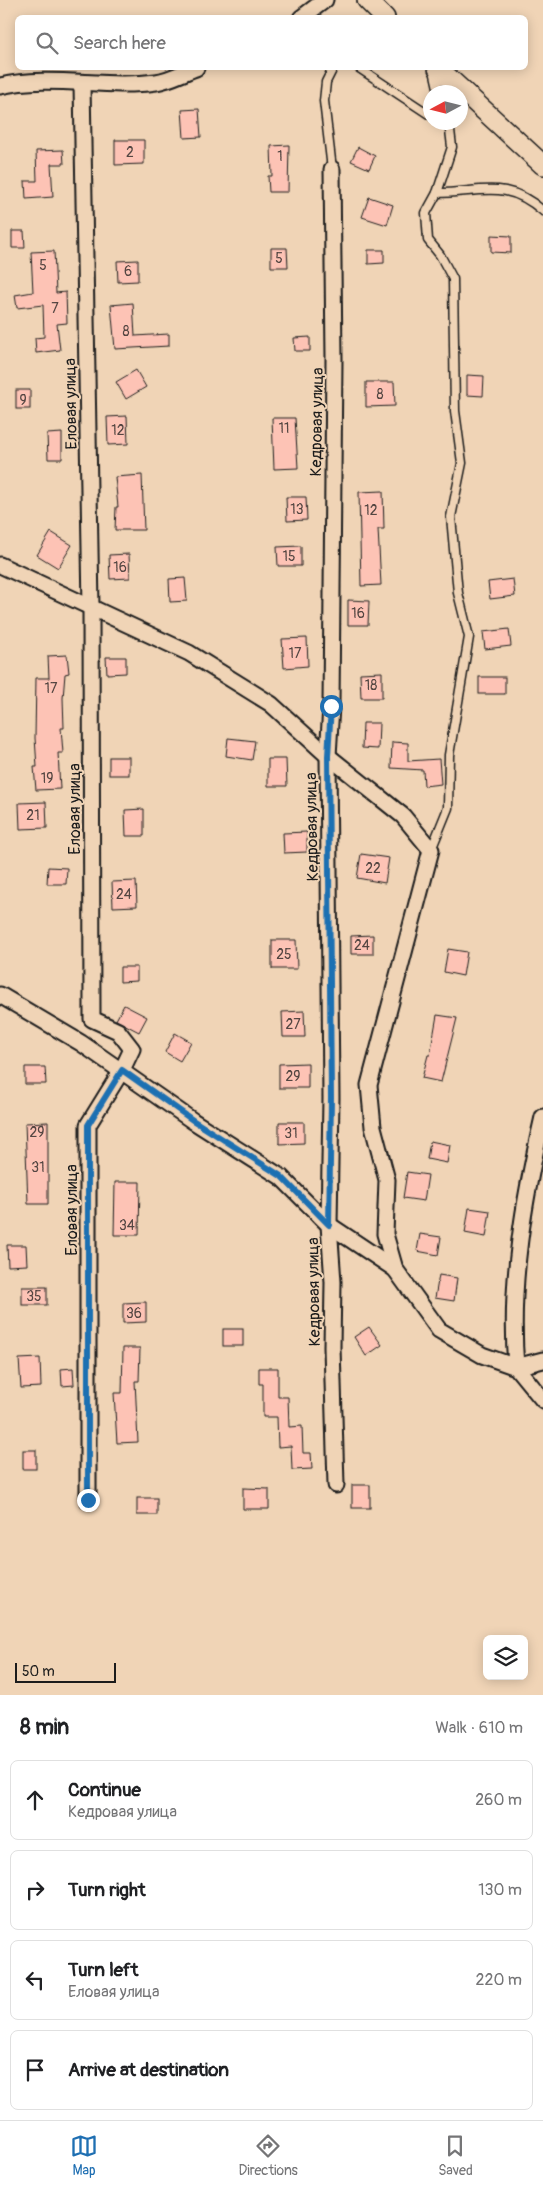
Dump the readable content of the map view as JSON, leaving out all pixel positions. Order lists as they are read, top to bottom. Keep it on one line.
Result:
{"streets":{"street":["Еловая улица","Кедровая улица"]},"house_numbers":["2","1","5","5","6","7","8","8","9","11","12","13","12","15","16","16","17","18","17","19","21","22","24","24","25","27","29","29","31","31","34","35","36"],"scale_bar":"50 m","north":"left","page":{"search":"Search here","scale":"50 m","heading":["8 min","Walk · 610 m"],"list":[["Continue","Кедровая улица","260 m"],["Turn right","130 m"],["Turn left","Еловая улица","220 m"],"Arrive at destination"],"nav":["Map","Directions","Saved"]}}
